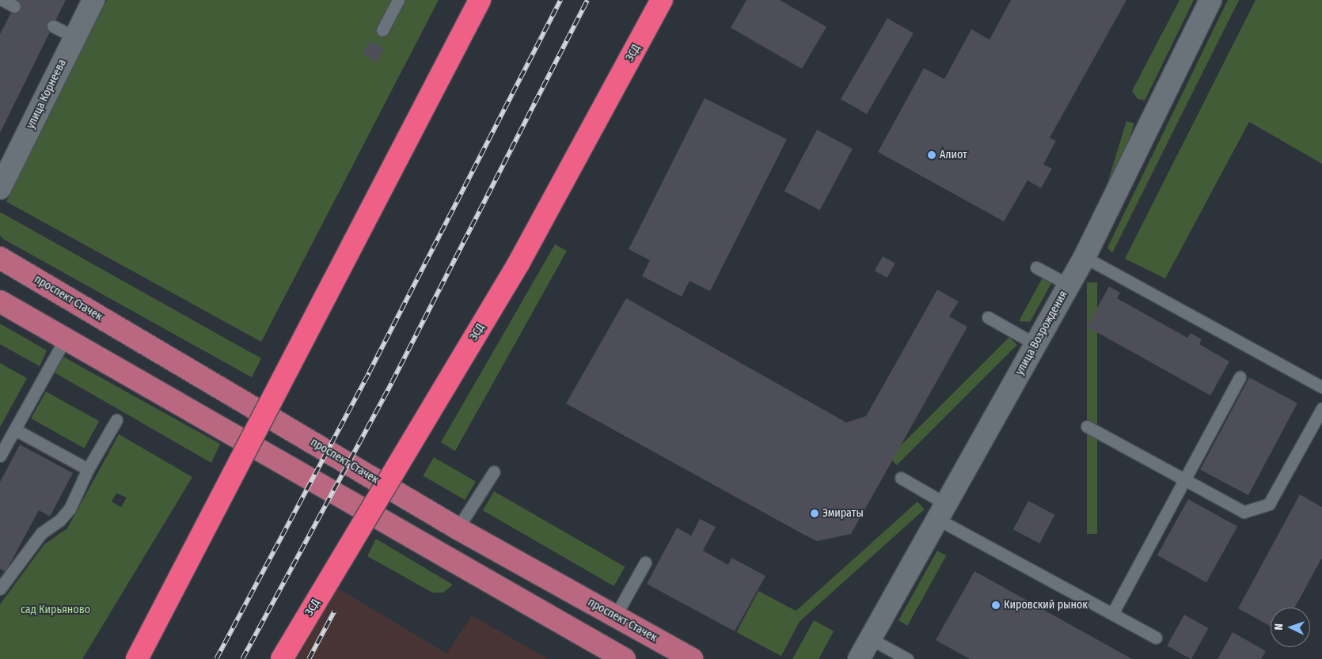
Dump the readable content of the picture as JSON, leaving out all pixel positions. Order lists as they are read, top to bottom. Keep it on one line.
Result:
{"streets":{"highway":["ЗСД"],"main road":["проспект Стачек"],"street":["улица Корнеева","улица Возрождения"]},"parks":["сад Кирьяново"],"places":["Алиот","Эмираты","Кировский рынок"],"north":"left"}
